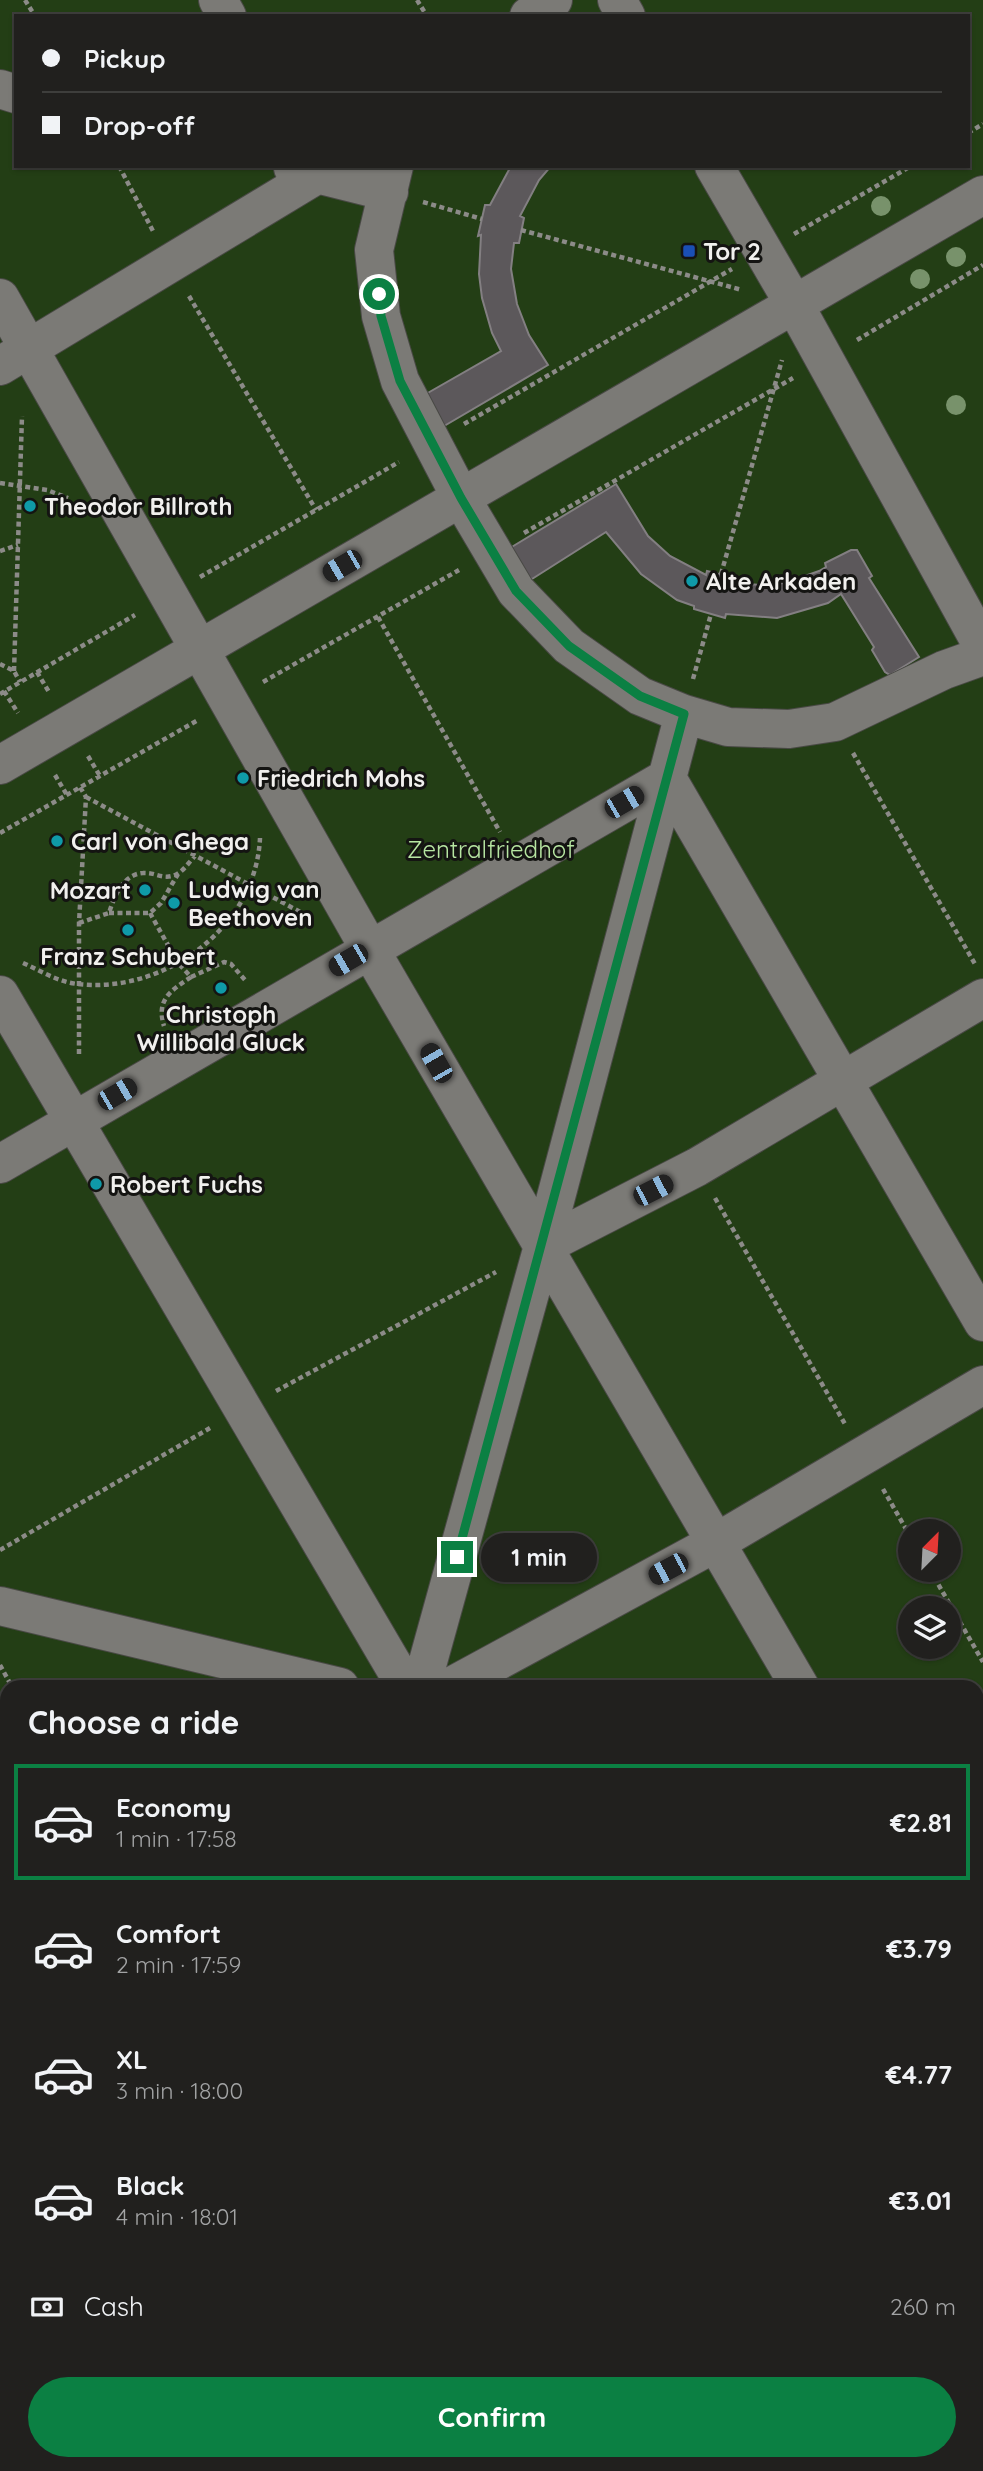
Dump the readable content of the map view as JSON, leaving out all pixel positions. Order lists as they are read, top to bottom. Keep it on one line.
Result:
{"parks":["Zentralfriedhof"],"places":{"transit":["Tor 2"],"other":["Theodor Billroth","Alte Arkaden","Friedrich Mohs","Carl von Ghega","Mozart","Ludwig van Beethoven","Franz Schubert","Christoph Willibald Gluck","Robert Fuchs"]},"north":"top right","page":{"banner":["Pickup","Drop-off"],"bubble":"1 min","heading":"Choose a ride","list":[{"name":"Economy","note":"1 min · 17:58","value":"€2.81"},{"name":"Comfort","note":"2 min · 17:59","value":"€3.79"},{"name":"XL","note":"3 min · 18:00","value":"€4.77"},{"name":"Black","note":"4 min · 18:01","value":"€3.01"}],"pay":["Cash","260 m"],"buttons":"Confirm"}}
